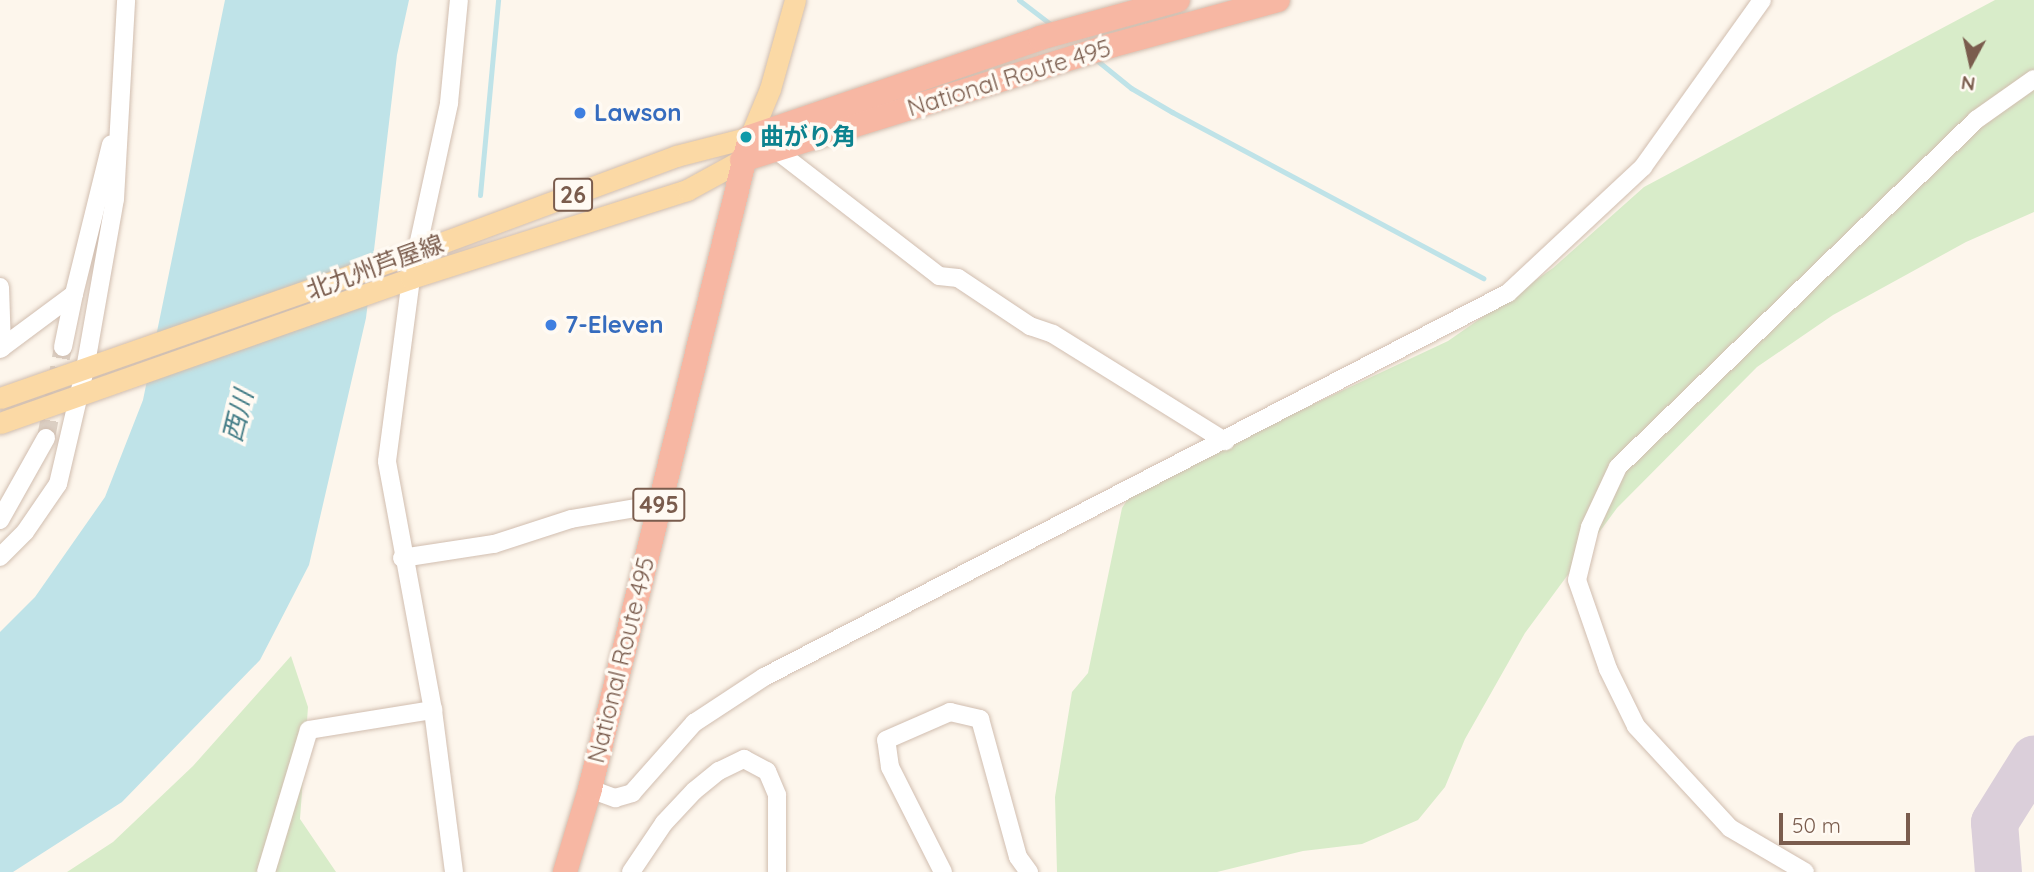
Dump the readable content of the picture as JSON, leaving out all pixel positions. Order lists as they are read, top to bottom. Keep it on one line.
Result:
{"streets":{"highway":["National Route 495","495"],"main road":["26","北九州芦屋線"]},"crossings":[["National Route 495","北九州芦屋線"]],"water":["西川"],"places":["Lawson","曲がり角","7-Eleven"],"scale_bar":"50 m","north":"bottom"}
